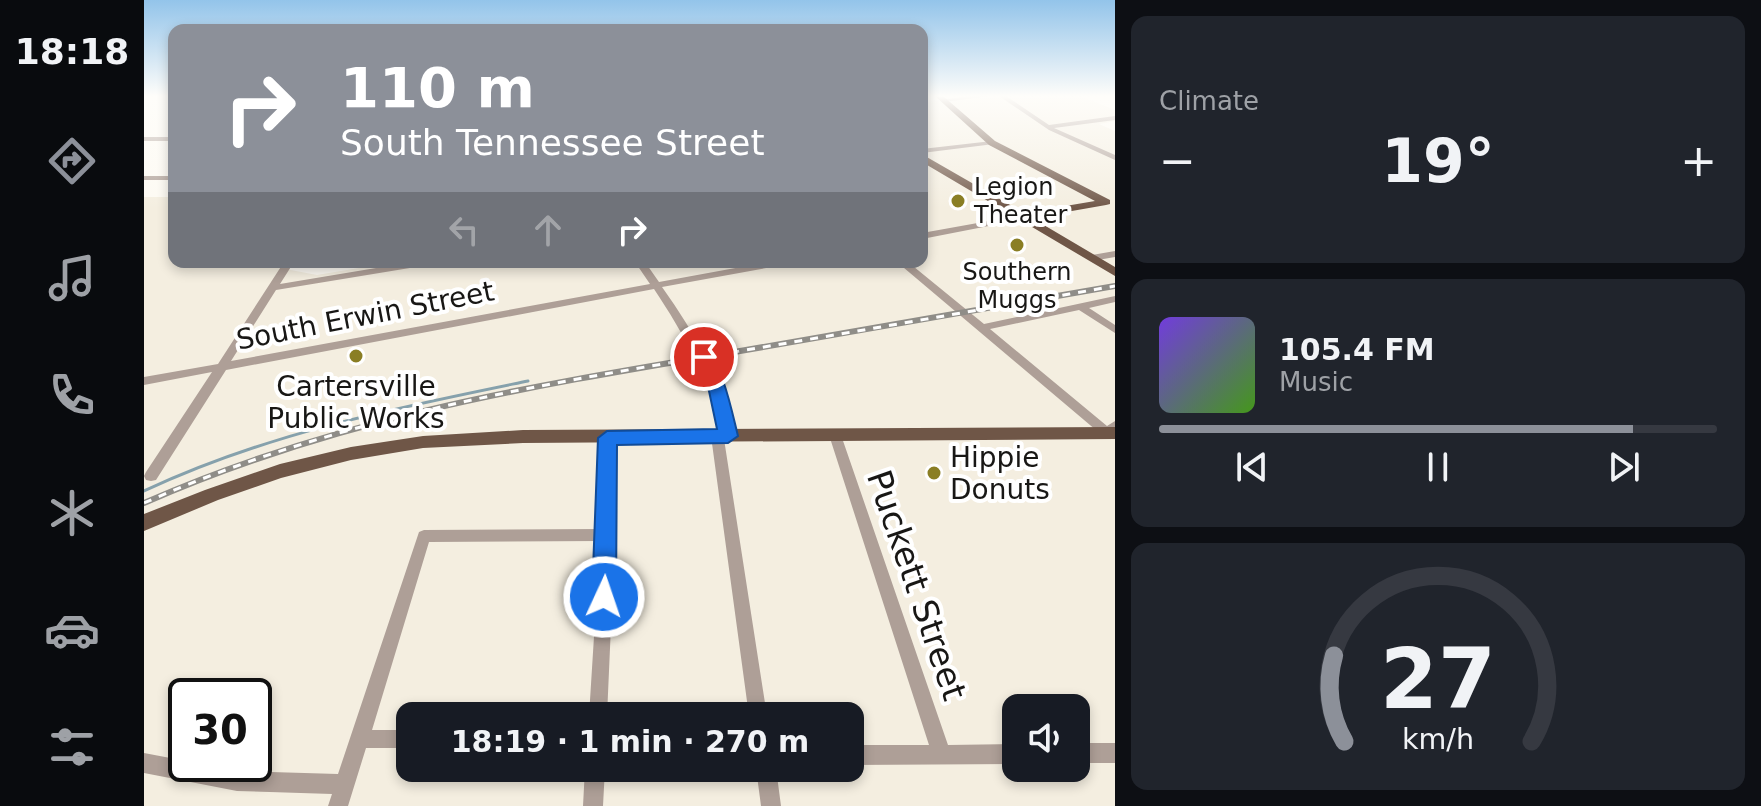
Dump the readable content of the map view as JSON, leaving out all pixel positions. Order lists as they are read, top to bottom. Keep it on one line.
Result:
{"streets":{"street":["South Erwin Street","Puckett Street"]},"places":["Legion Theater","Southern Muggs","Cartersville Public Works","Hippie Donuts"],"page":{"tabs":"18:18","tile":"Climate","turn":["110 m","South Tennessee Street"],"heat":["−","19°","+"],"song":["105.4 FM","Music"],"limit":"30","trip":"18:19 · 1 min · 270 m","gauge":["27","km/h"]}}
